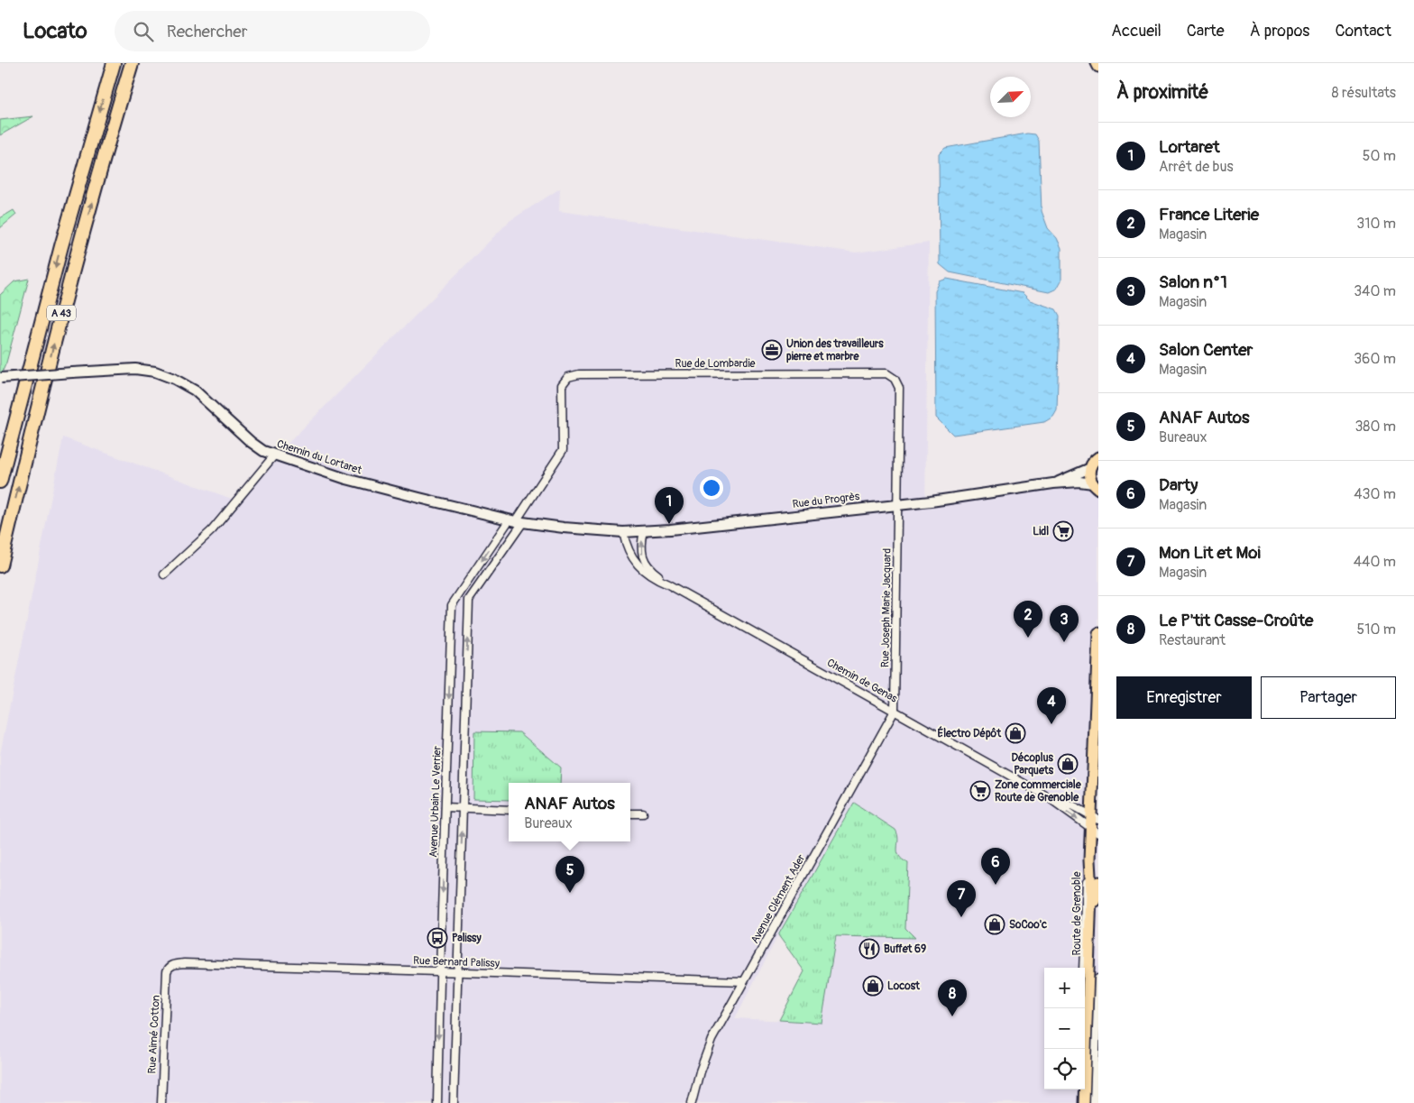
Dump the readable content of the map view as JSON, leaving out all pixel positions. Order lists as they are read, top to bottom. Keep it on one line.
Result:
{"streets":{"highway":["A 43"],"main road":["Chemin du Lortaret","Rue du Progrès","Route de Grenoble"],"street":["Rue de Lombardie","Rue Joseph Marie Jacquard","Chemin de Genas","Avenue Urbain Le Verrier","Avenue Clément Ader","Rue Bernard Palissy","Rue Aimé Cotton"]},"crossings":[["Rue de Lombardie","Chemin du Lortaret"],["Rue de Lombardie","Rue du Progrès"],["Rue de Lombardie","Rue Joseph Marie Jacquard"],["Rue de Lombardie","Avenue Urbain Le Verrier"],["Chemin du Lortaret","Rue du Progrès"],["Chemin du Lortaret","Avenue Urbain Le Verrier"],["Rue du Progrès","Rue Joseph Marie Jacquard"],["Rue du Progrès","Chemin de Genas"],["Rue Joseph Marie Jacquard","Chemin de Genas"],["Rue Joseph Marie Jacquard","Avenue Clément Ader"],["Chemin de Genas","Avenue Clément Ader"],["Chemin de Genas","Route de Grenoble"],["Avenue Urbain Le Verrier","Rue Bernard Palissy"],["Avenue Clément Ader","Rue Bernard Palissy"],["Rue Bernard Palissy","Rue Aimé Cotton"]],"places":{"office":["Union des travailleurs pierre et marbre"],"supermarket":["Lidl","Zone commerciale Route de Grenoble"],"shop":["Électro Dépôt","Décoplus Parquets","SoCoo'c","Locost"],"bus stop":["Palissy"],"restaurant":["Buffet 69"]},"north":"top right","page":{"header":"Locato","search":"Rechercher","nav":["Accueil","Carte","À propos","Contact"],"heading":["À proximité","8 résultats"],"list":[{"mark":"1","name":"Lortaret","note":"Arrêt de bus","value":"50 m"},{"mark":"2","name":"France Literie","note":"Magasin","value":"310 m"},{"mark":"3","name":"Salon n°1","note":"Magasin","value":"340 m"},{"mark":"4","name":"Salon Center","note":"Magasin","value":"360 m"},{"mark":"5","name":"ANAF Autos","note":"Bureaux","value":"380 m"},{"mark":"6","name":"Darty","note":"Magasin","value":"430 m"},{"mark":"7","name":"Mon Lit et Moi","note":"Magasin","value":"440 m"},{"mark":"8","name":"Le P'tit Casse-Croûte","note":"Restaurant","value":"510 m"}],"pins":["1","2","3","4","6","5","7","8"],"buttons":["Enregistrer","Partager"],"popup":["ANAF Autos","Bureaux"],"map_buttons":["+","−"]}}
